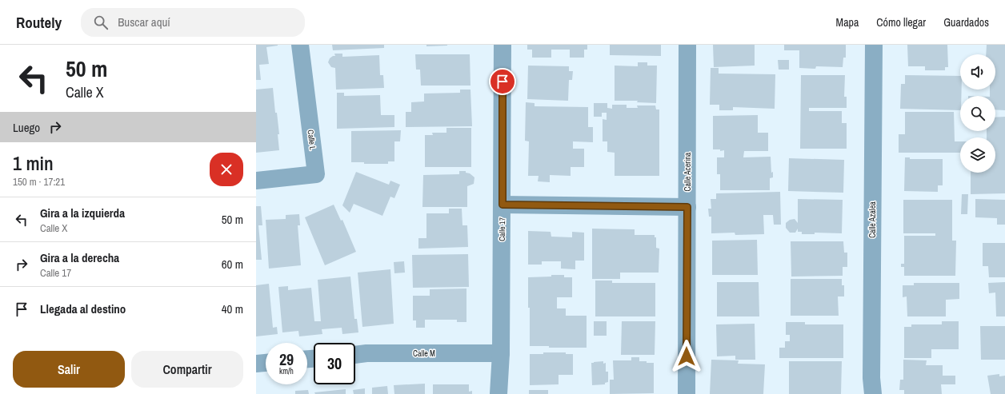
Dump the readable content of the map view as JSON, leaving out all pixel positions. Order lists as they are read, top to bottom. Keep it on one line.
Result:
{"streets":{"street":["Calle L","Calle Acerina","Calle Azalea","Calle 17","Calle M"]},"crossings":[["Calle 17","Calle M"]],"page":{"header":"Routely","search":"Buscar aquí","nav":["Mapa","Cómo llegar","Guardados"],"turn":["50 m","Calle X"],"then":"Luego","heading":["1 min","150 m · 17:21"],"list":[{"name":"Gira a la izquierda","note":"Calle X","value":"50 m"},{"name":"Gira a la derecha","note":"Calle 17","value":"60 m"},{"name":"Llegada al destino","value":"40 m"}],"speed":"29 km/h","limit":"30","buttons":["Salir","Compartir"]}}
